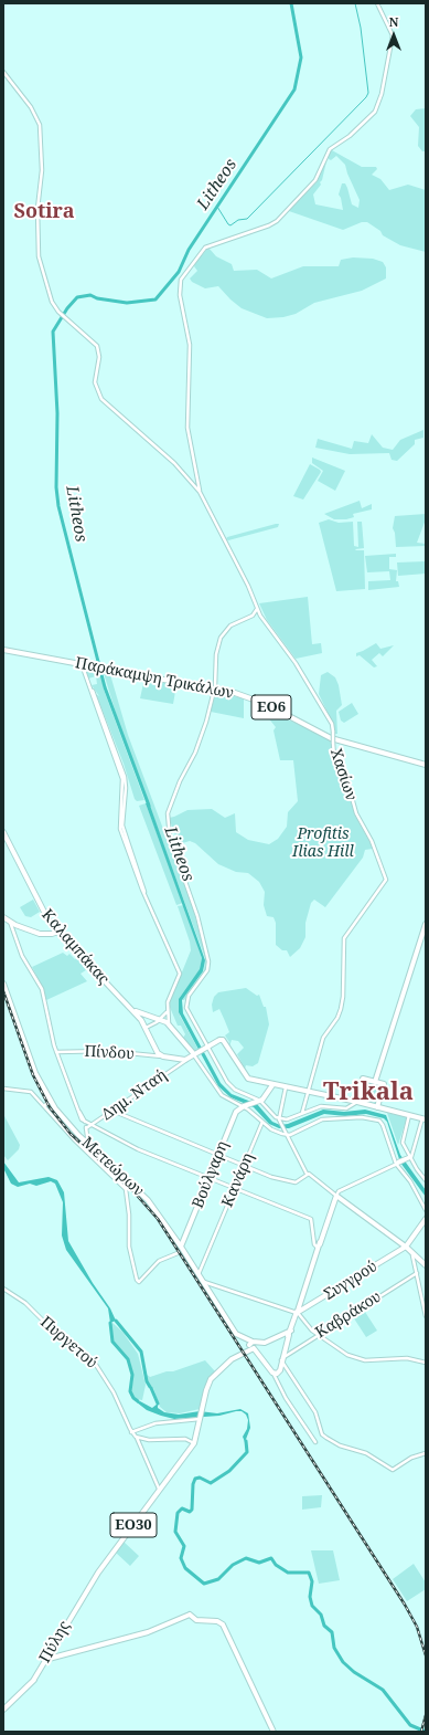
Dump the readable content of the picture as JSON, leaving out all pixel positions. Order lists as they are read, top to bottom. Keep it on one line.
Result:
{"streets":{"main road":["Παράκαμψη Τρικάλων","ΕΟ6","Καλαμπάκας","Μετεώρων","Βούλγαρη","Συγγρού","ΕΟ30","Πύλης"],"street":["Χασίων","Πίνδου","Δημ. Νταή","Κανάρη","Καβράκου","Πυργετού"]},"crossings":[["Μετεώρων","Βούλγαρη"],["Μετεώρων","Κανάρη"],["Μετεώρων","ΕΟ30"],["ΕΟ30","Πύλης"]],"districts":["Sotira","Trikala"],"water":["Litheos"],"parks":["Profitis Ilias Hill"],"north":"top"}
